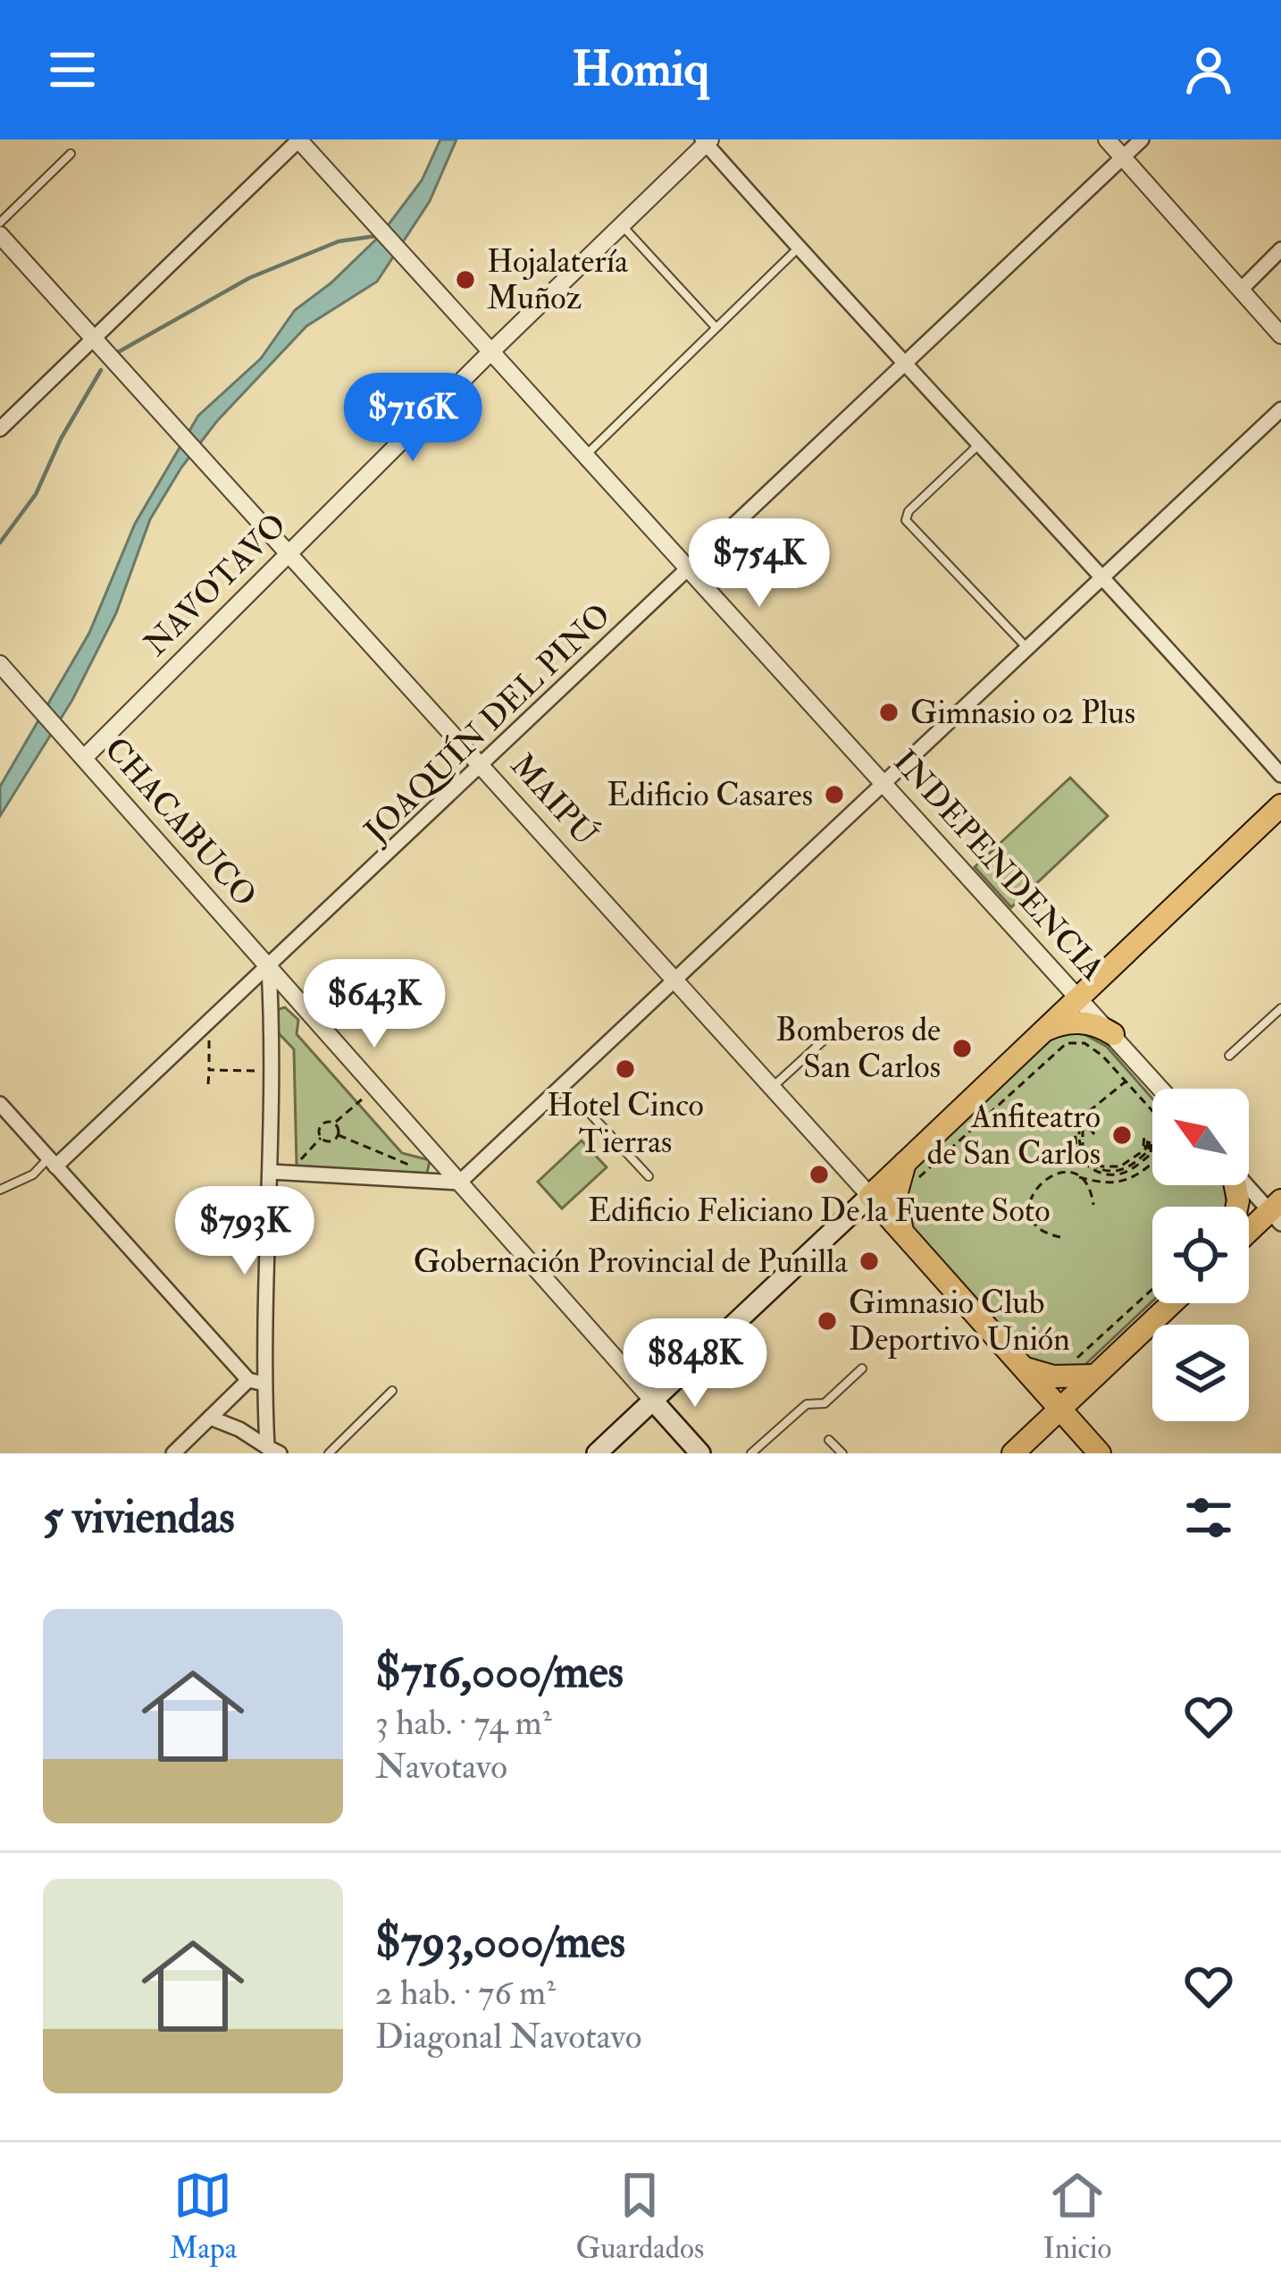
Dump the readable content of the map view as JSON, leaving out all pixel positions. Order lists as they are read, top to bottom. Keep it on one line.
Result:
{"streets":{"main road":["MAIPÚ","CHACABUCO"],"street":["NAVOTAVO","JOAQUÍN DEL PINO","INDEPENDENCIA"]},"crossings":[["NAVOTAVO","MAIPÚ"],["NAVOTAVO","CHACABUCO"],["NAVOTAVO","INDEPENDENCIA"],["JOAQUÍN DEL PINO","MAIPÚ"],["JOAQUÍN DEL PINO","CHACABUCO"],["JOAQUÍN DEL PINO","INDEPENDENCIA"]],"places":["Hojalatería Muñoz","Gimnasio o2 Plus","Edificio Casares","Bomberos de San Carlos","Hotel Cinco Tierras","Anfiteatro de San Carlos","Edificio Feliciano De la Fuente Soto","Gobernación Provincial de Punilla","Gimnasio Club Deportivo Unión"],"north":"top left","page":{"header":"Homiq","price":["$716K","$754K","$643K","$793K","$848K"],"heading":"5 viviendas","list":[{"name":"$716,000/mes","note":"3 hab. · 74 m² · Navotavo"},{"name":"$793,000/mes","note":"2 hab. · 76 m² · Diagonal Navotavo"}],"tabs":["Mapa","Guardados","Inicio"]}}
